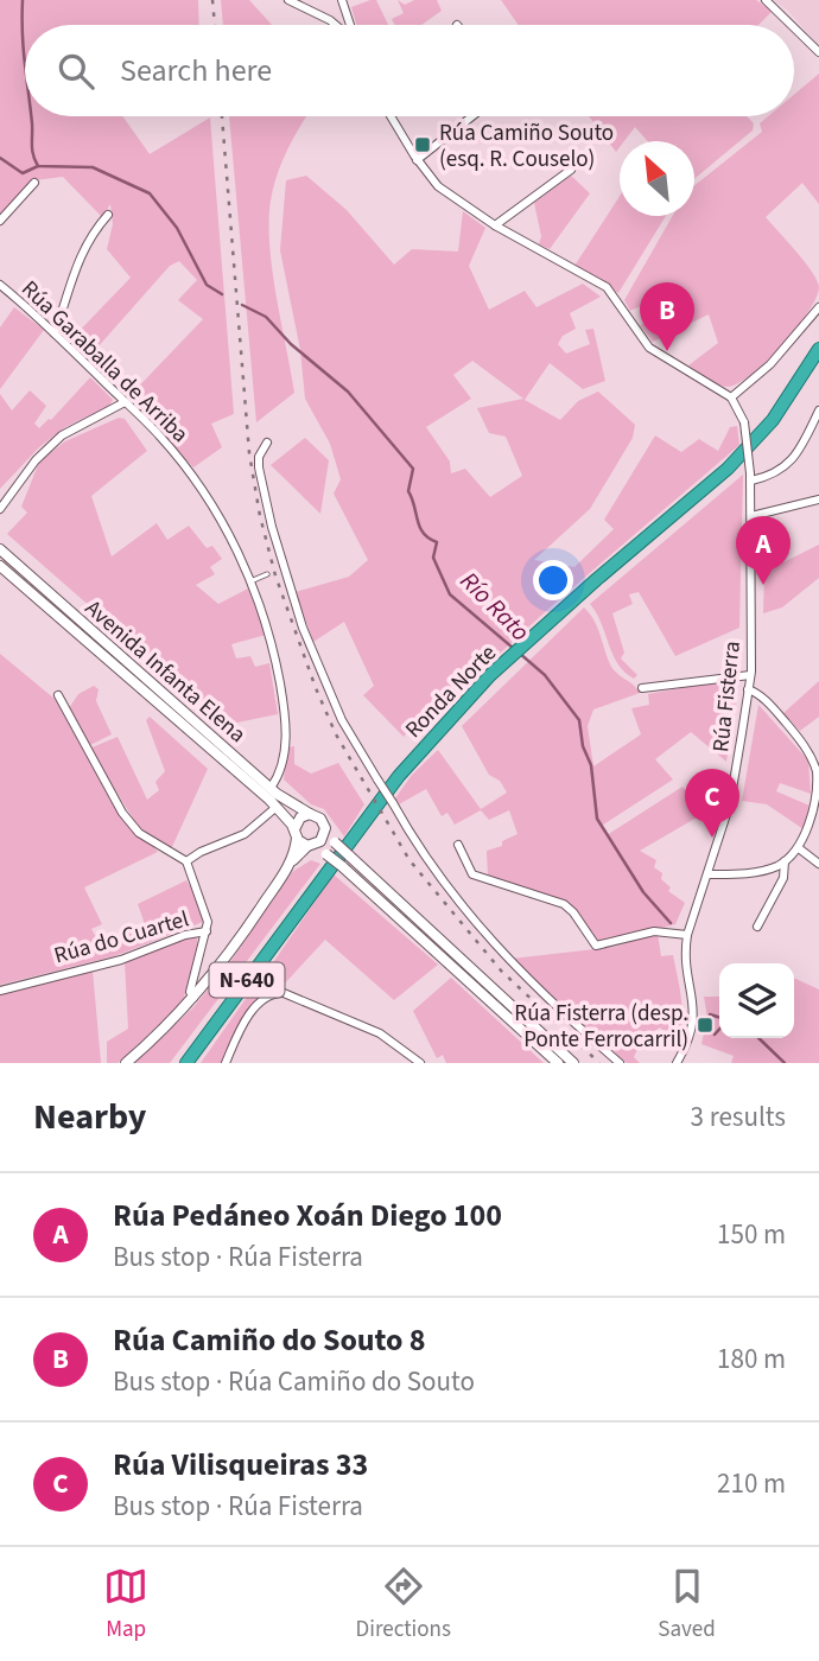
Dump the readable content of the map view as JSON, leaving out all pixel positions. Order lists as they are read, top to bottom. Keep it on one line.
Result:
{"streets":{"highway":["Ronda Norte","N-640"],"street":["Rúa Garaballa de Arriba","Avenida Infanta Elena","Rúa Fisterra","Rúa do Cuartel"]},"crossings":[["Rúa Garaballa de Arriba","Avenida Infanta Elena"]],"water":["Río Rato"],"places":{"transit":["Rúa Camiño Souto (esq. R. Couselo)","Rúa Fisterra (desp. Ponte Ferrocarril)"]},"north":"top left","page":{"search":"Search here","pins":["B","A","C"],"heading":["Nearby","3 results"],"list":[{"mark":"A","name":"Rúa Pedáneo Xoán Diego 100","note":"Bus stop · Rúa Fisterra","value":"150 m"},{"mark":"B","name":"Rúa Camiño do Souto 8","note":"Bus stop · Rúa Camiño do Souto","value":"180 m"},{"mark":"C","name":"Rúa Vilisqueiras 33","note":"Bus stop · Rúa Fisterra","value":"210 m"}],"nav":["Map","Directions","Saved"]}}
